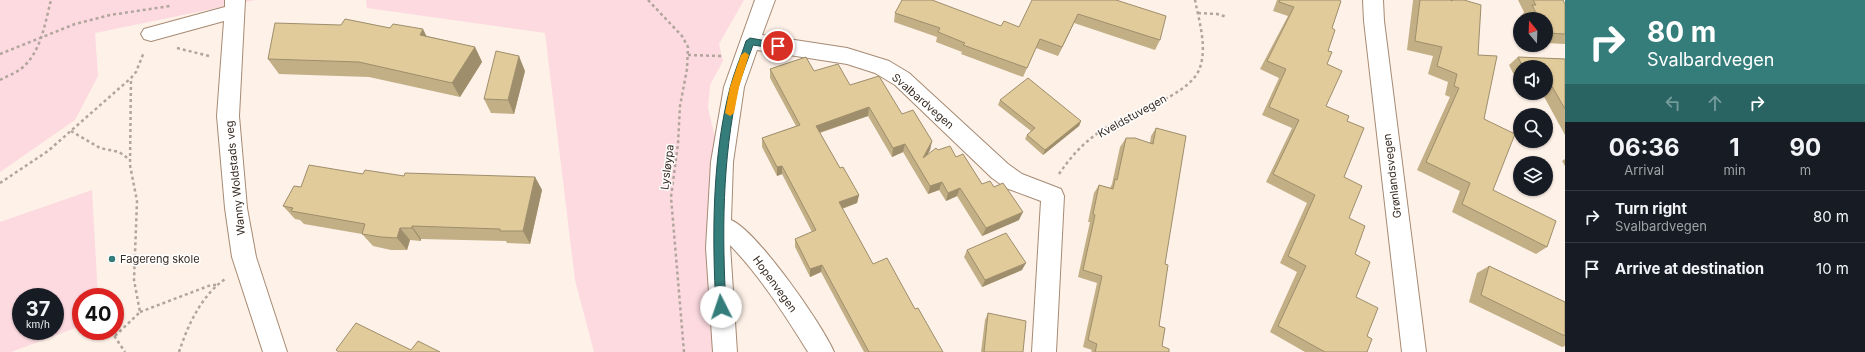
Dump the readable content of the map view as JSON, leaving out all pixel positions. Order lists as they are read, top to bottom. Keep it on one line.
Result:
{"streets":{"street":["Svalbardvegen","Grønlandsvegen","Wanny Woldstads veg","Hopenvegen"],"path":["Kveldstuvegen","Lysløypa"]},"crossings":[["Svalbardvegen","Kveldstuvegen"]],"places":["Fagereng skole"],"north":"top","page":{"turn":["80 m","Svalbardvegen"],"eta":["06:36","Arrival","1","min","90","m"],"list":[{"name":"Turn right","note":"Svalbardvegen","value":"80 m"},{"name":"Arrive at destination","value":"10 m"}],"speed":"37 km/h","limit":"40"}}
